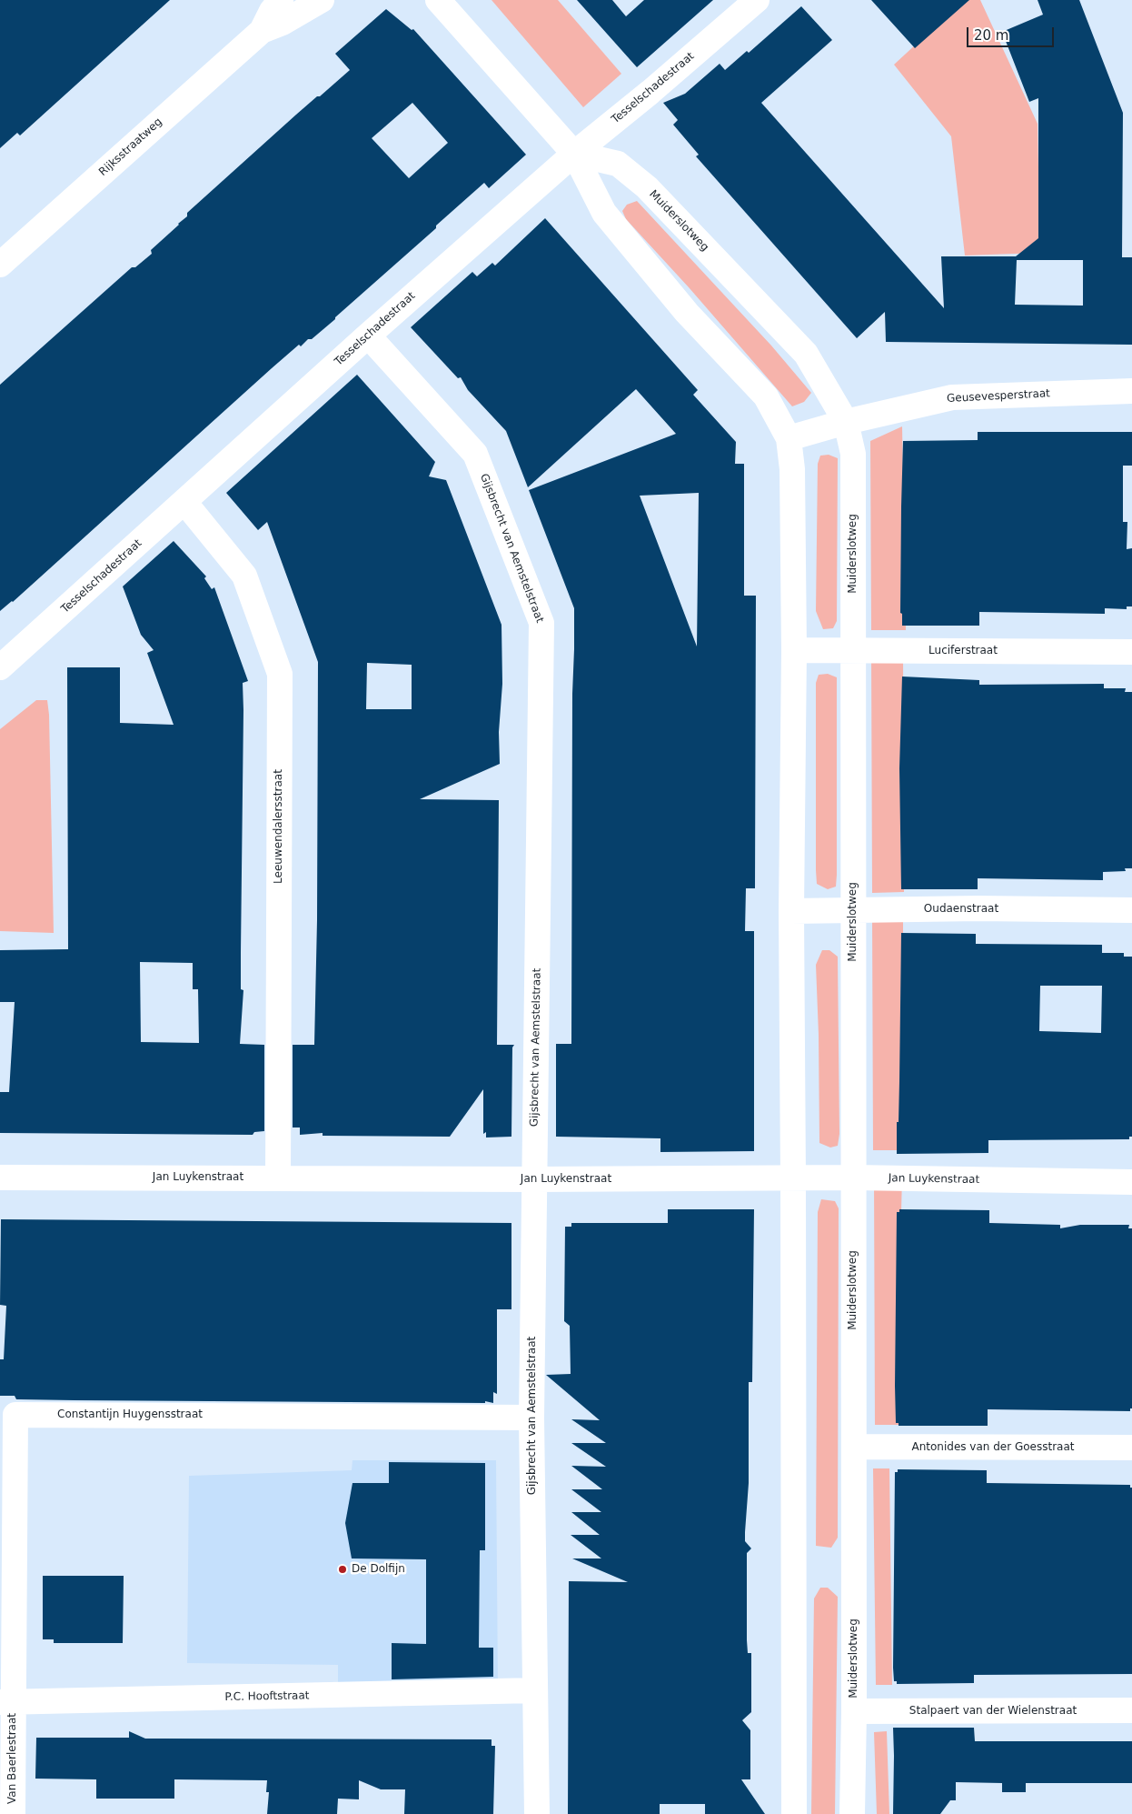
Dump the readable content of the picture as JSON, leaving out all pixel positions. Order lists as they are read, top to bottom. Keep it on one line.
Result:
{"streets":{"street":["Tesselschadestraat","Rijksstraatweg","Muiderslotweg","Geusevesperstraat","Gijsbrecht van Aemstelstraat","Luciferstraat","Leeuwendalersstraat","Oudaenstraat","Jan Luykenstraat","Constantijn Huygensstraat","Antonides van der Goesstraat","P.C. Hooftstraat","Stalpaert van der Wielenstraat","Van Baerlestraat"]},"crossings":[["Tesselschadestraat","Muiderslotweg"],["Tesselschadestraat","Gijsbrecht van Aemstelstraat"],["Tesselschadestraat","Leeuwendalersstraat"],["Muiderslotweg","Geusevesperstraat"],["Muiderslotweg","Luciferstraat"],["Muiderslotweg","Oudaenstraat"],["Muiderslotweg","Jan Luykenstraat"],["Muiderslotweg","Antonides van der Goesstraat"],["Muiderslotweg","Stalpaert van der Wielenstraat"],["Gijsbrecht van Aemstelstraat","Jan Luykenstraat"],["Gijsbrecht van Aemstelstraat","Constantijn Huygensstraat"],["Gijsbrecht van Aemstelstraat","P.C. Hooftstraat"],["Leeuwendalersstraat","Jan Luykenstraat"],["Constantijn Huygensstraat","P.C. Hooftstraat"],["Constantijn Huygensstraat","Van Baerlestraat"],["P.C. Hooftstraat","Van Baerlestraat"]],"places":["De Dolfijn"],"scale_bar":"20 m"}
